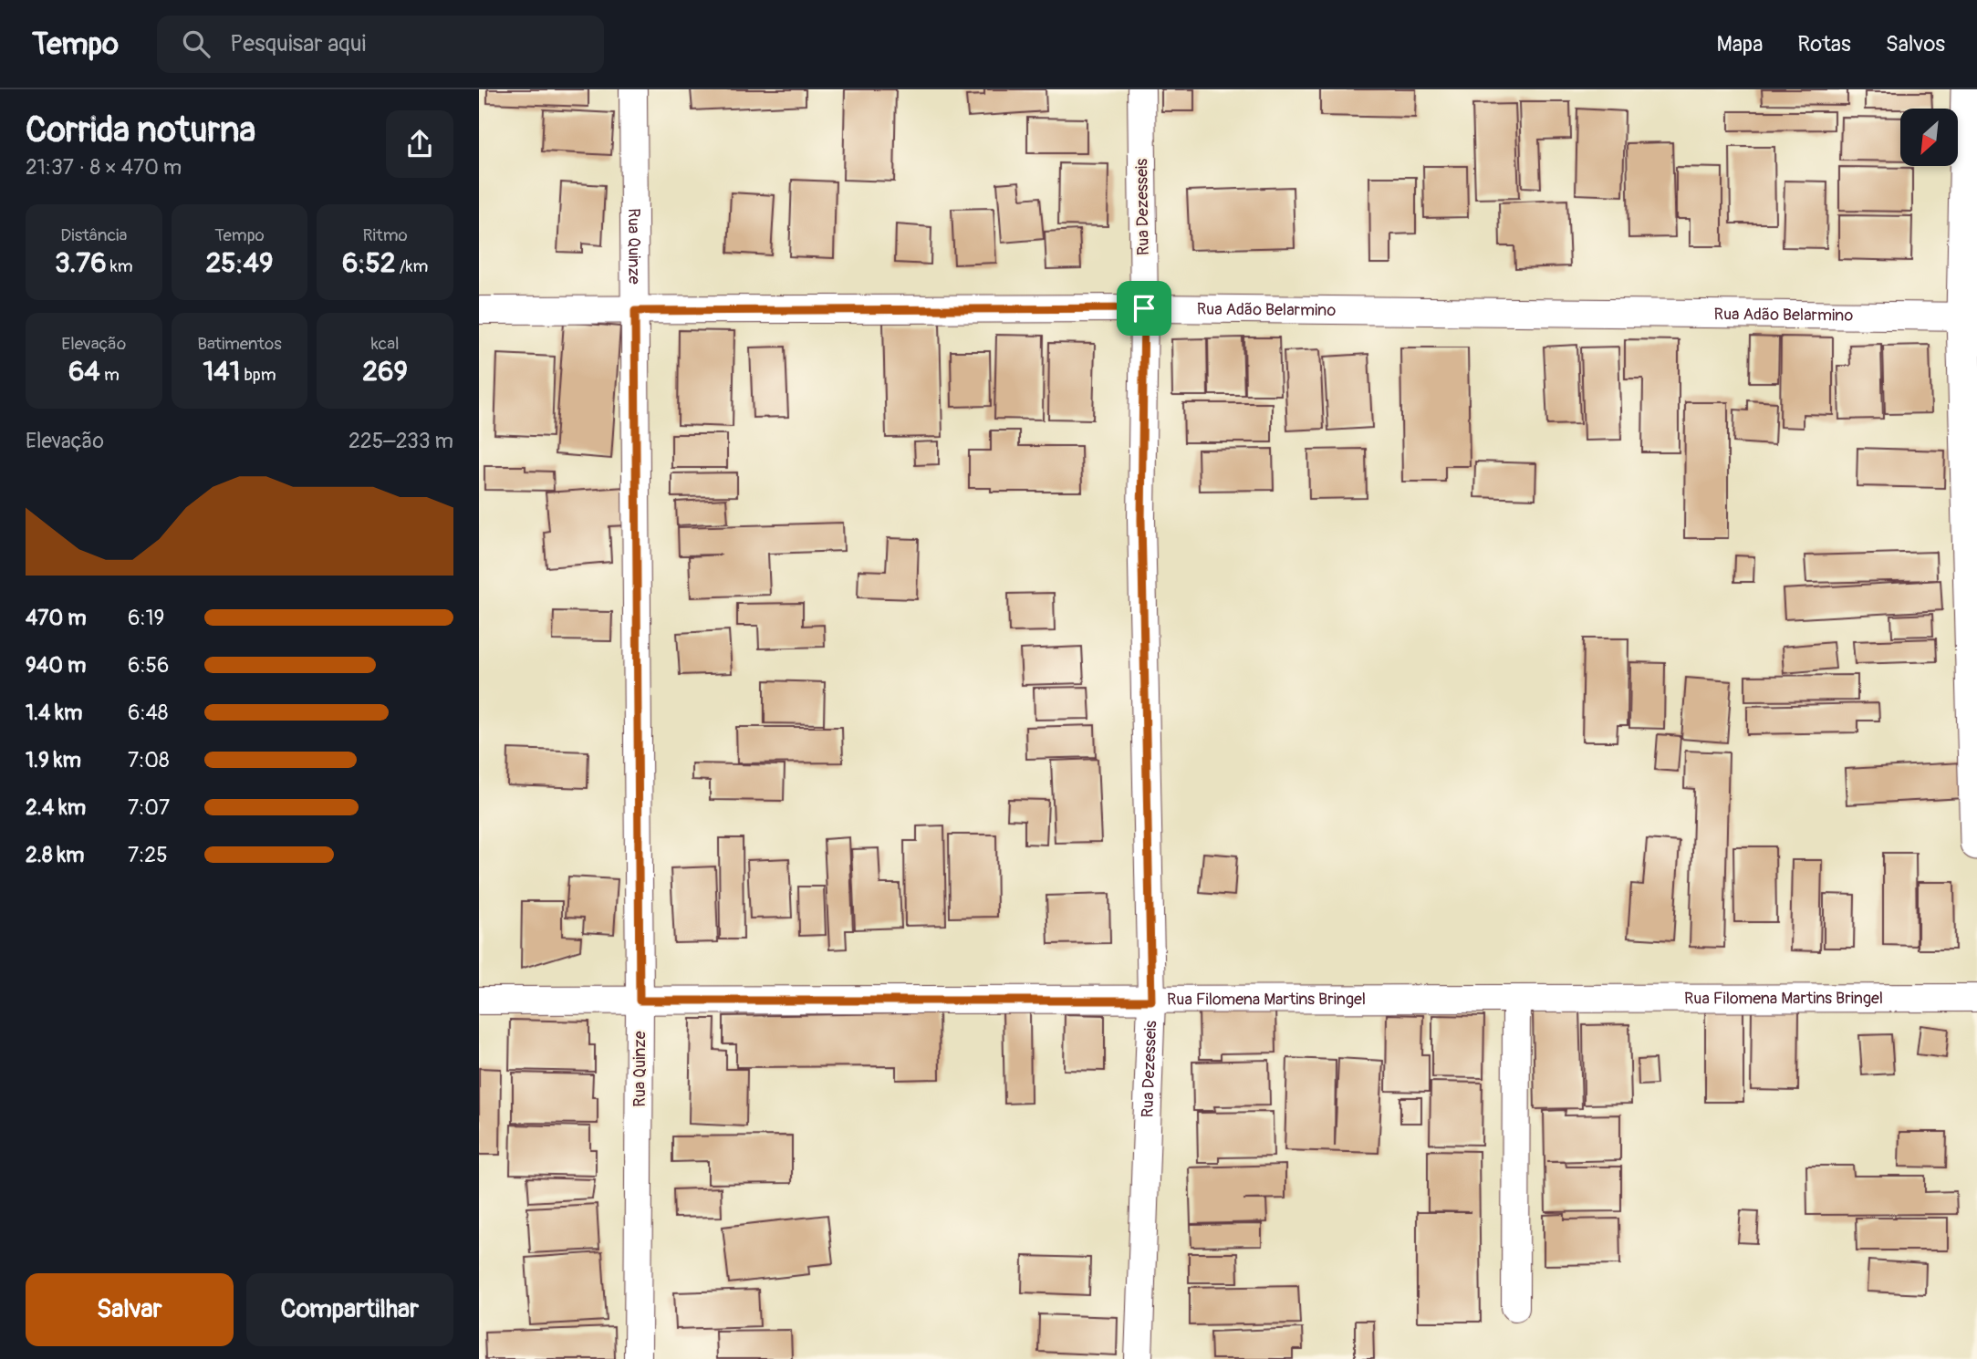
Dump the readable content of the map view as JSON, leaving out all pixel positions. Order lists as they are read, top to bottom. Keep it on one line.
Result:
{"streets":{"street":["Rua Dezesseis","Rua Quinze","Rua Adão Belarmino","Rua Filomena Martins Bringel"]},"crossings":[["Rua Dezesseis","Rua Adão Belarmino"],["Rua Dezesseis","Rua Filomena Martins Bringel"],["Rua Quinze","Rua Adão Belarmino"],["Rua Quinze","Rua Filomena Martins Bringel"]],"north":"bottom left","page":{"header":"Tempo","search":"Pesquisar aqui","nav":["Mapa","Rotas","Salvos"],"heading":["Corrida noturna","21:37 · 8 × 470 m"],"stats":[["Distância","3.76 km"],["Tempo","25:49"],["Ritmo","6:52 /km"],["Elevação","64 m"],["Batimentos","141 bpm"],["kcal","269"]],"chart":["Elevação","225–233 m"],"list":[{"name":"470 m","note":"6:19"},{"name":"940 m","note":"6:56"},{"name":"1.4 km","note":"6:48"},{"name":"1.9 km","note":"7:08"},{"name":"2.4 km","note":"7:07"},{"name":"2.8 km","note":"7:25"}],"buttons":["Salvar","Compartilhar"]}}
